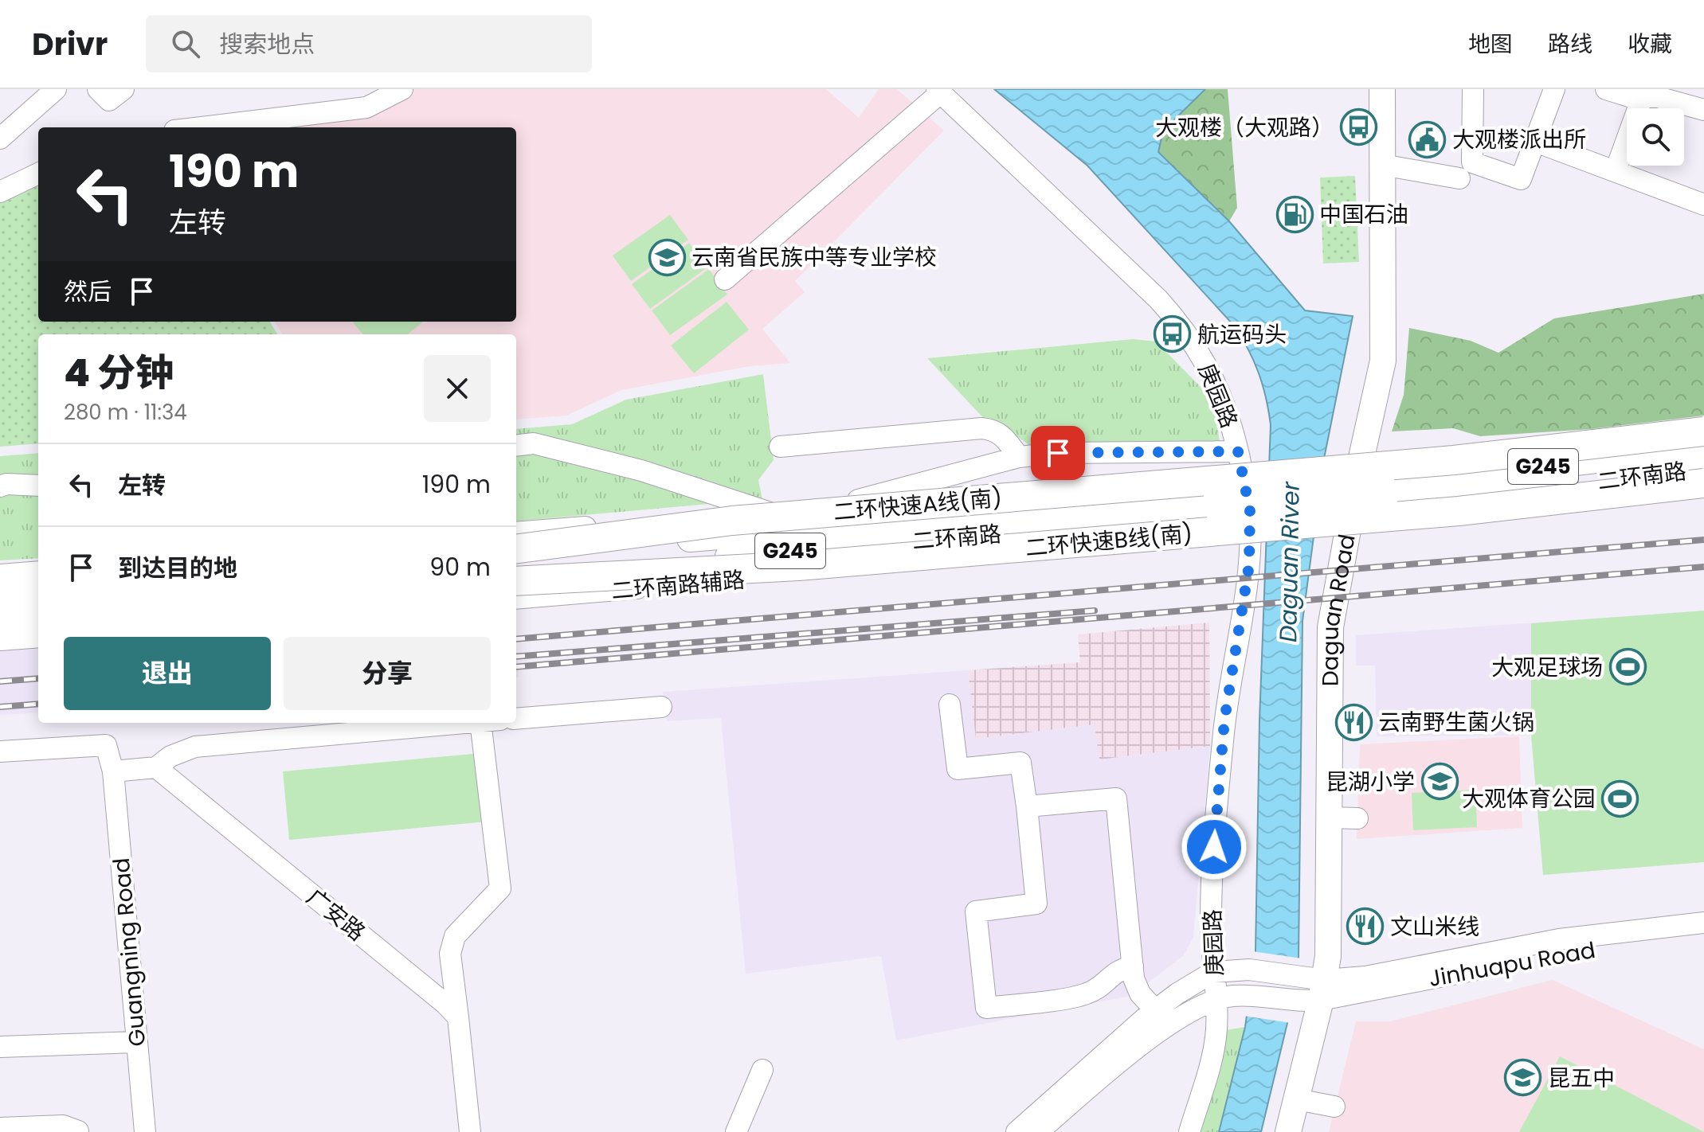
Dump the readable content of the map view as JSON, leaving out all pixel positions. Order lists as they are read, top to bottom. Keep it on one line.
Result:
{"streets":{"highway":["二环快速A线(南)","二环快速B线(南)"],"main road":["G245","二环南路","Daguan Road"],"street":["庚园路","二环南路辅路","广安路","Guangning Road","Jinhuapu Road"]},"crossings":[["二环南路","二环南路辅路"],["Daguan Road","Jinhuapu Road"]],"water":["Daguan River"],"places":{"bus stop":["大观楼（大观路）","航运码头"],"public building":["大观楼派出所"],"fuel station":["中国石油"],"school or university":["云南省民族中等专业学校","昆湖小学","昆五中"],"sports":["大观足球场","大观体育公园"],"restaurant":["云南野生菌火锅","文山米线"]},"page":{"header":"Drivr","search":"搜索地点","nav":["地图","路线","收藏"],"turn":["190 m","左转"],"then":"然后","heading":["4 分钟","280 m · 11:34"],"list":[{"name":"左转","value":"190 m"},{"name":"到达目的地","value":"90 m"}],"buttons":["退出","分享"]}}
